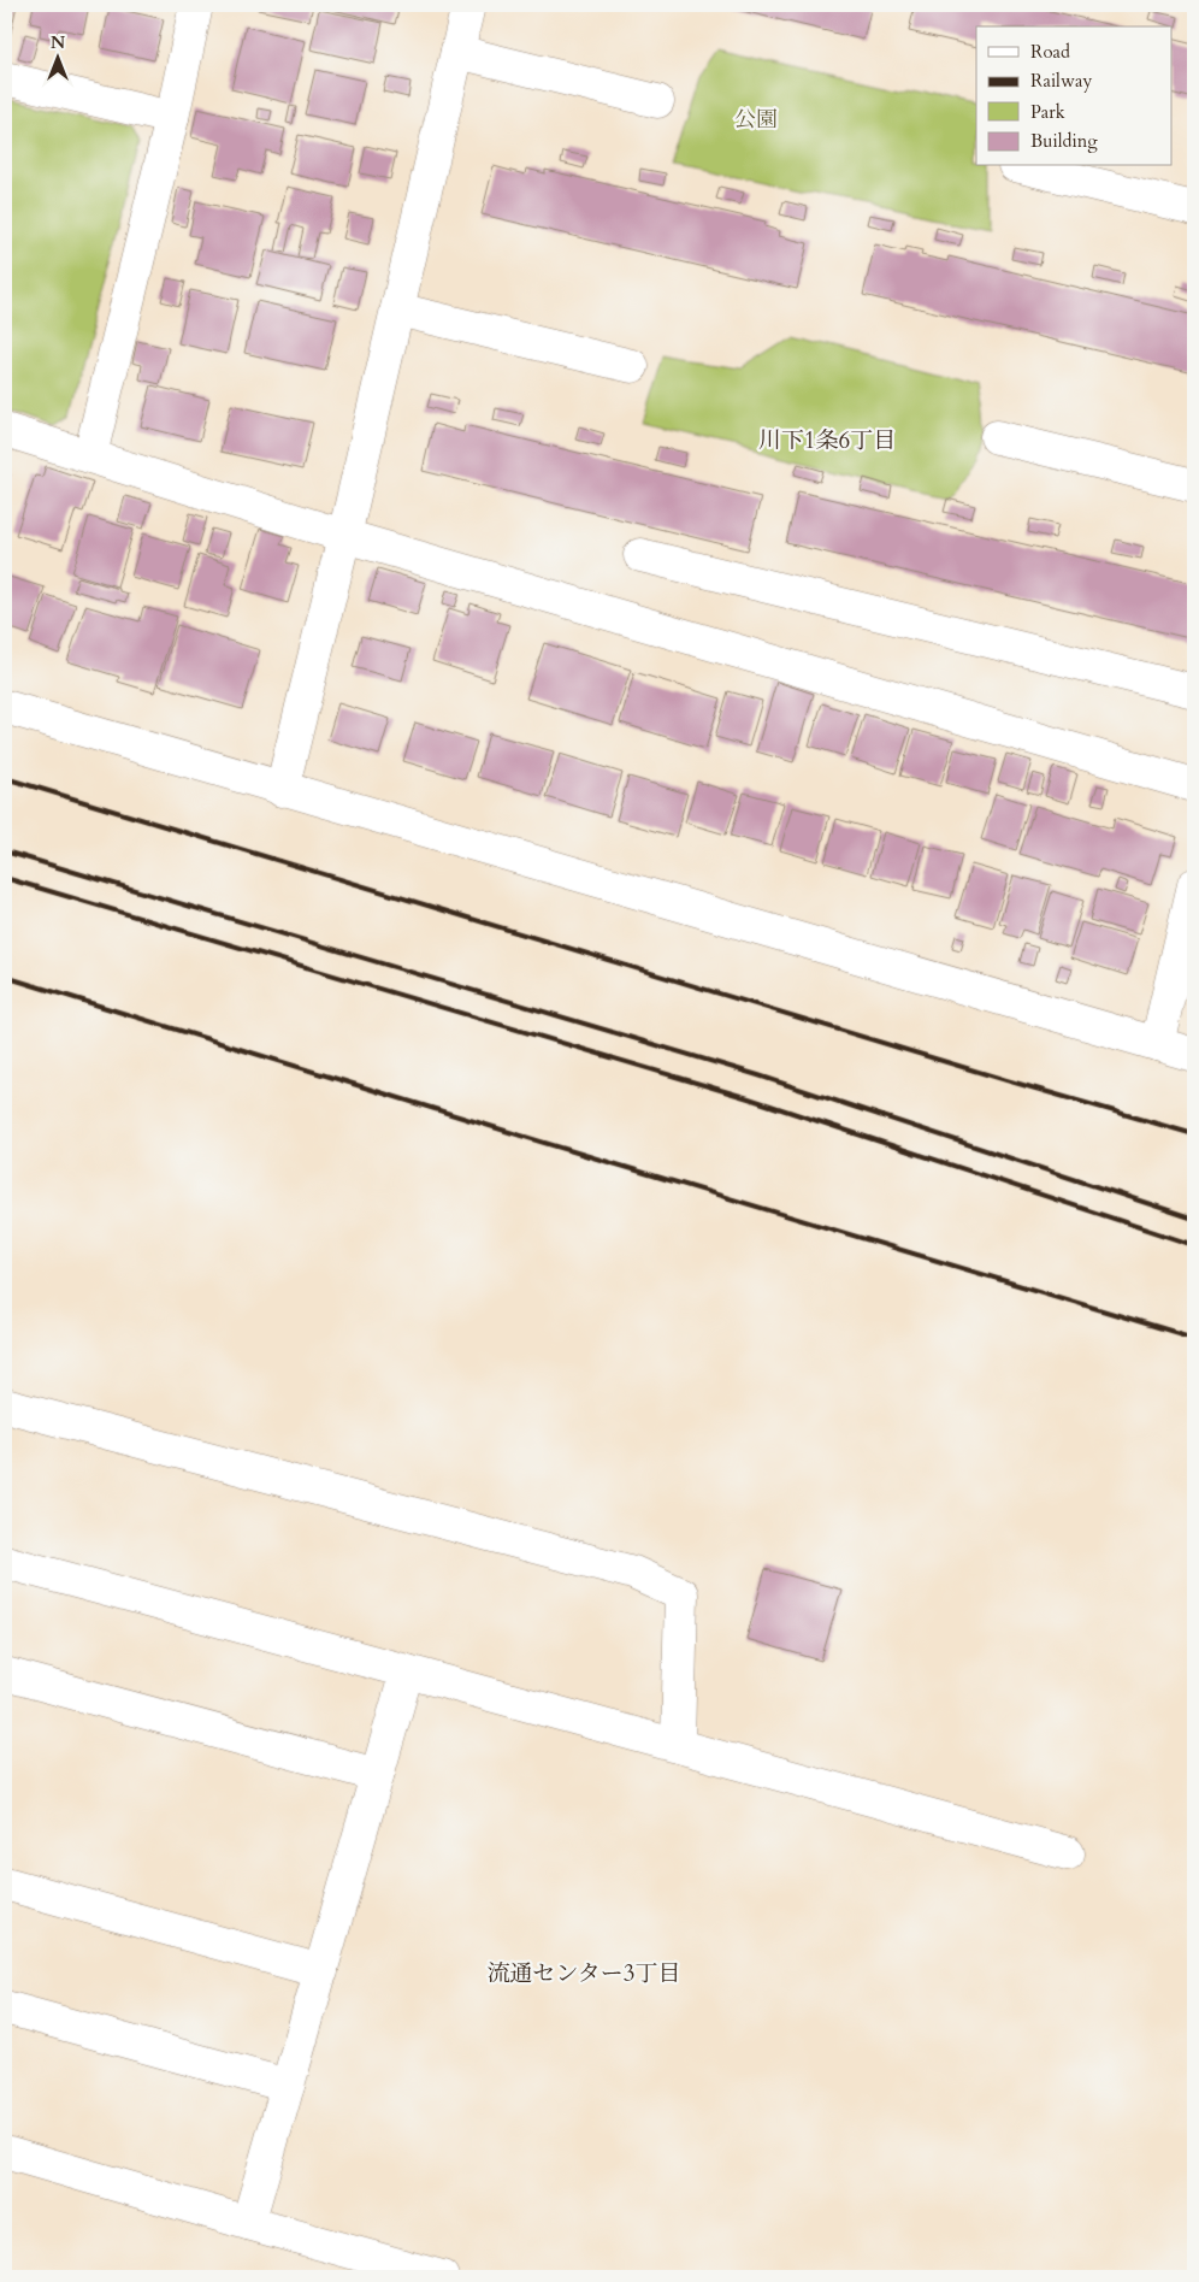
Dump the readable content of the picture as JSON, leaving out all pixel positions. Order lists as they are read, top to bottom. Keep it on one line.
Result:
{"districts":["川下1条6丁目","流通センター3丁目"],"parks":["公園"],"legend":["Road","Railway","Park","Building"],"north":"top"}
